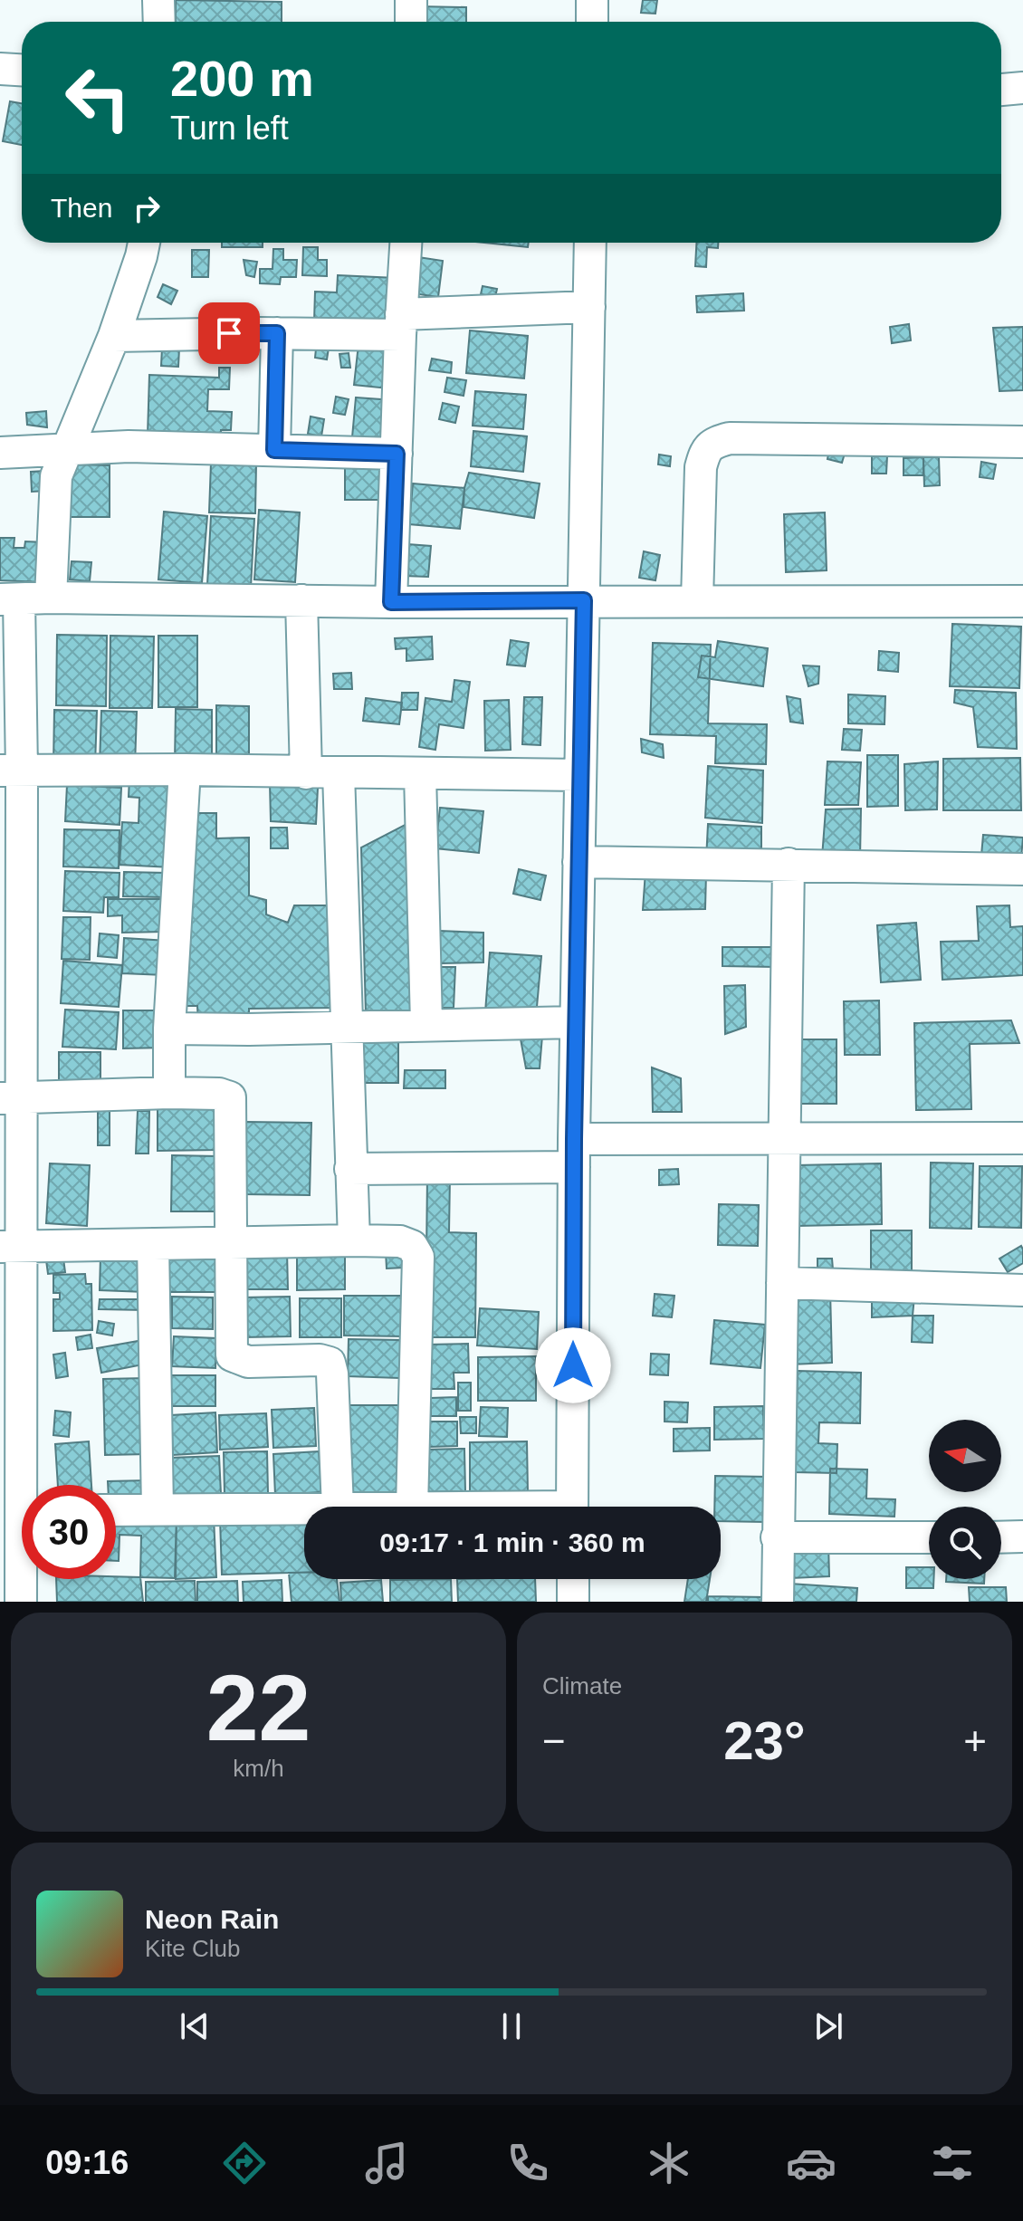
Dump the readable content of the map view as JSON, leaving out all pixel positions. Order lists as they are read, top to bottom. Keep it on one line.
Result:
{"north":"left","page":{"turn":["200 m","Turn left"],"then":"Then","limit":"30","trip":"09:17 · 1 min · 360 m","tile":[["22","km/h"],"Climate"],"heat":["−","23°","+"],"song":["Neon Rain","Kite Club"],"tabs":"09:16"}}
